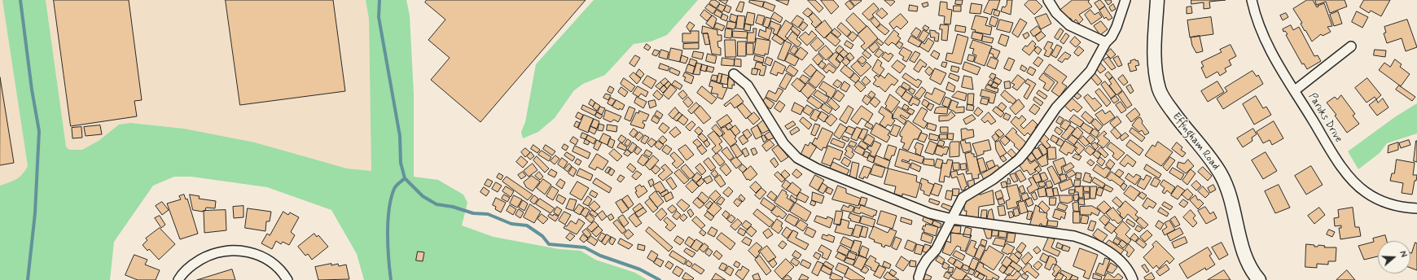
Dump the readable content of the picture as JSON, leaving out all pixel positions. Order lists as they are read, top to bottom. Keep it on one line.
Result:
{"streets":{"street":["Paruks Drive","Effingham Road"]},"north":"right"}
